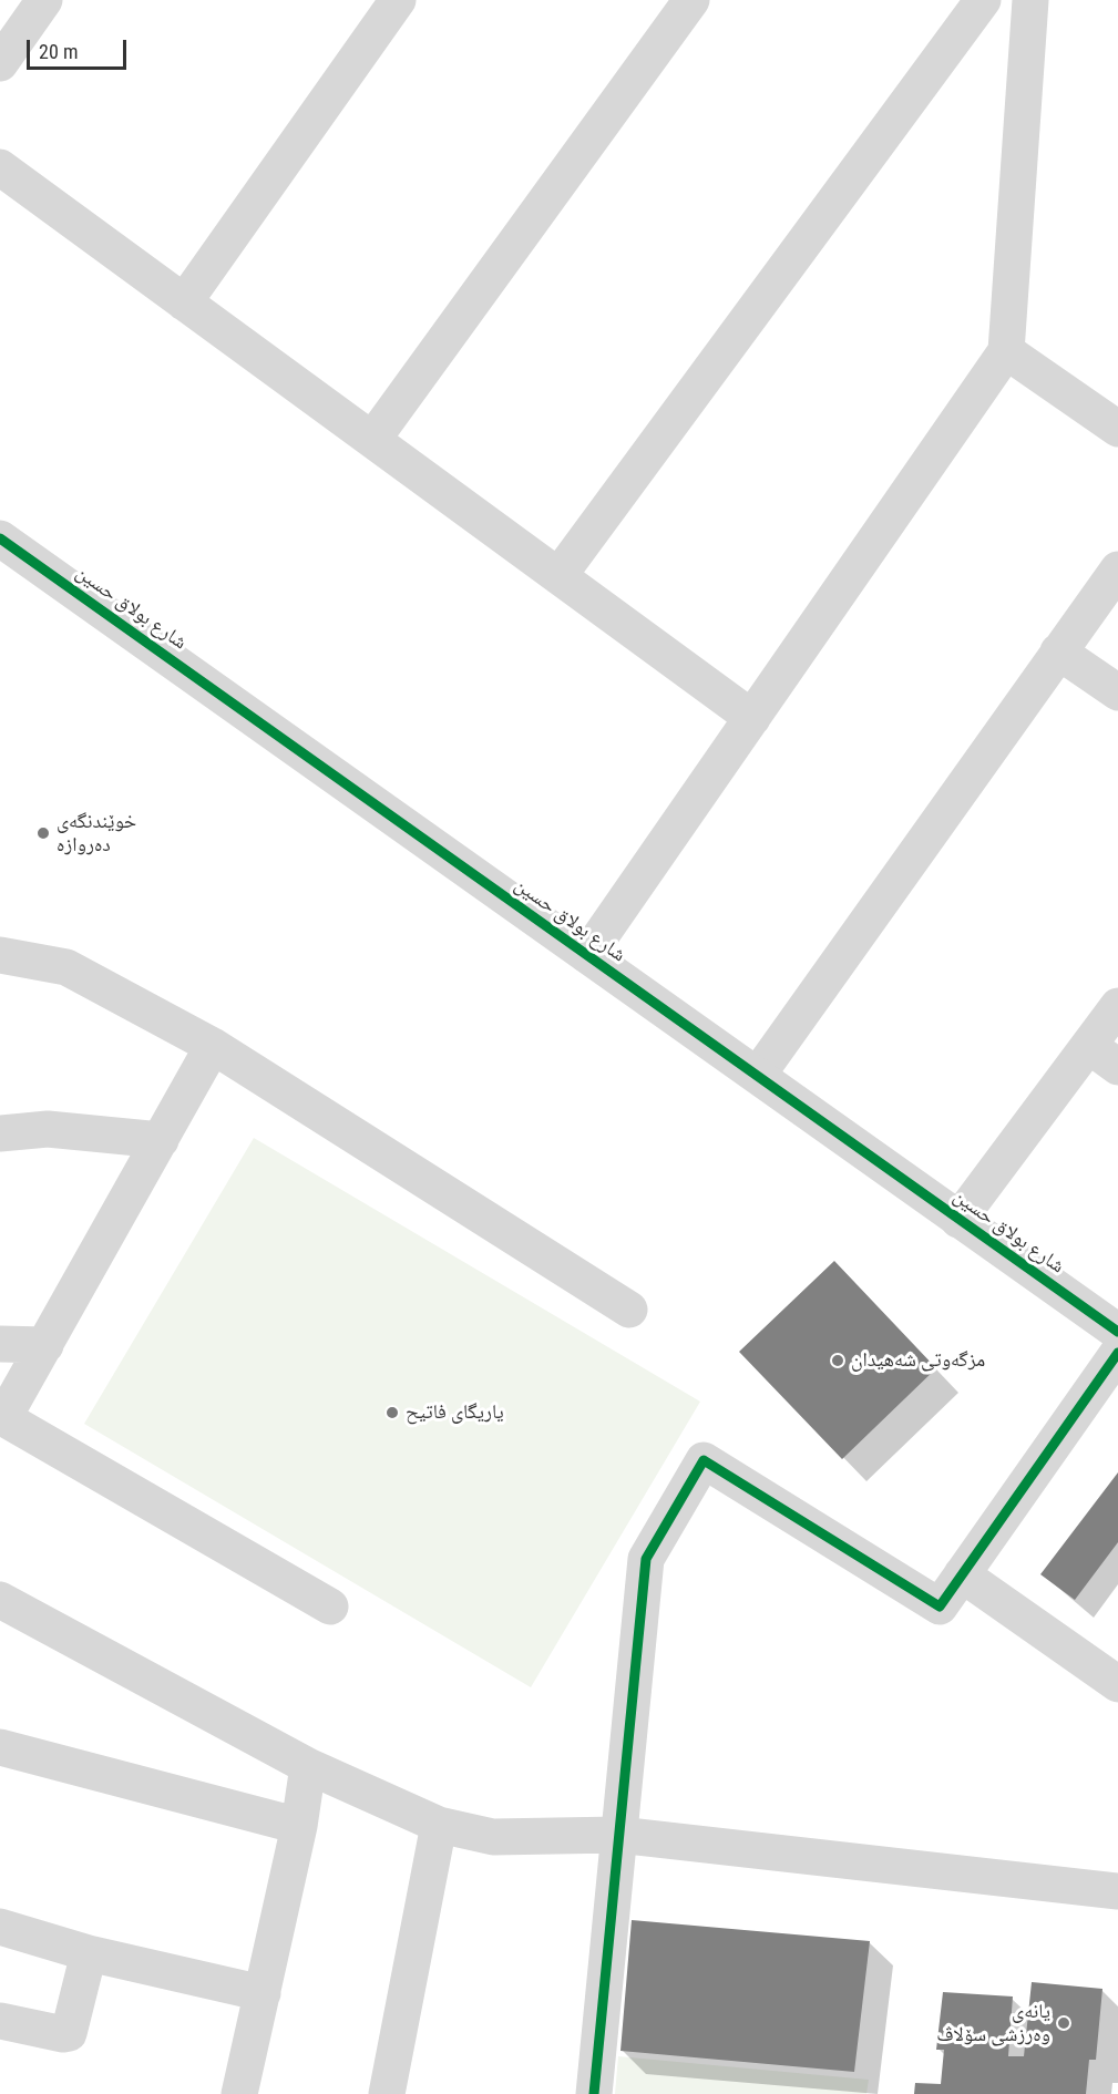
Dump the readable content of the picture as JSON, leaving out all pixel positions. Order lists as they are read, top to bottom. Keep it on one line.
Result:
{"streets":{"street":["شارع بولاق حسين"]},"places":["خوێندنگەی دەروازە","مزگەوتی شەهیدان","یاریگای فاتیح","یانەی وەرزشی سۆلاڤ"],"scale_bar":"20 m"}
